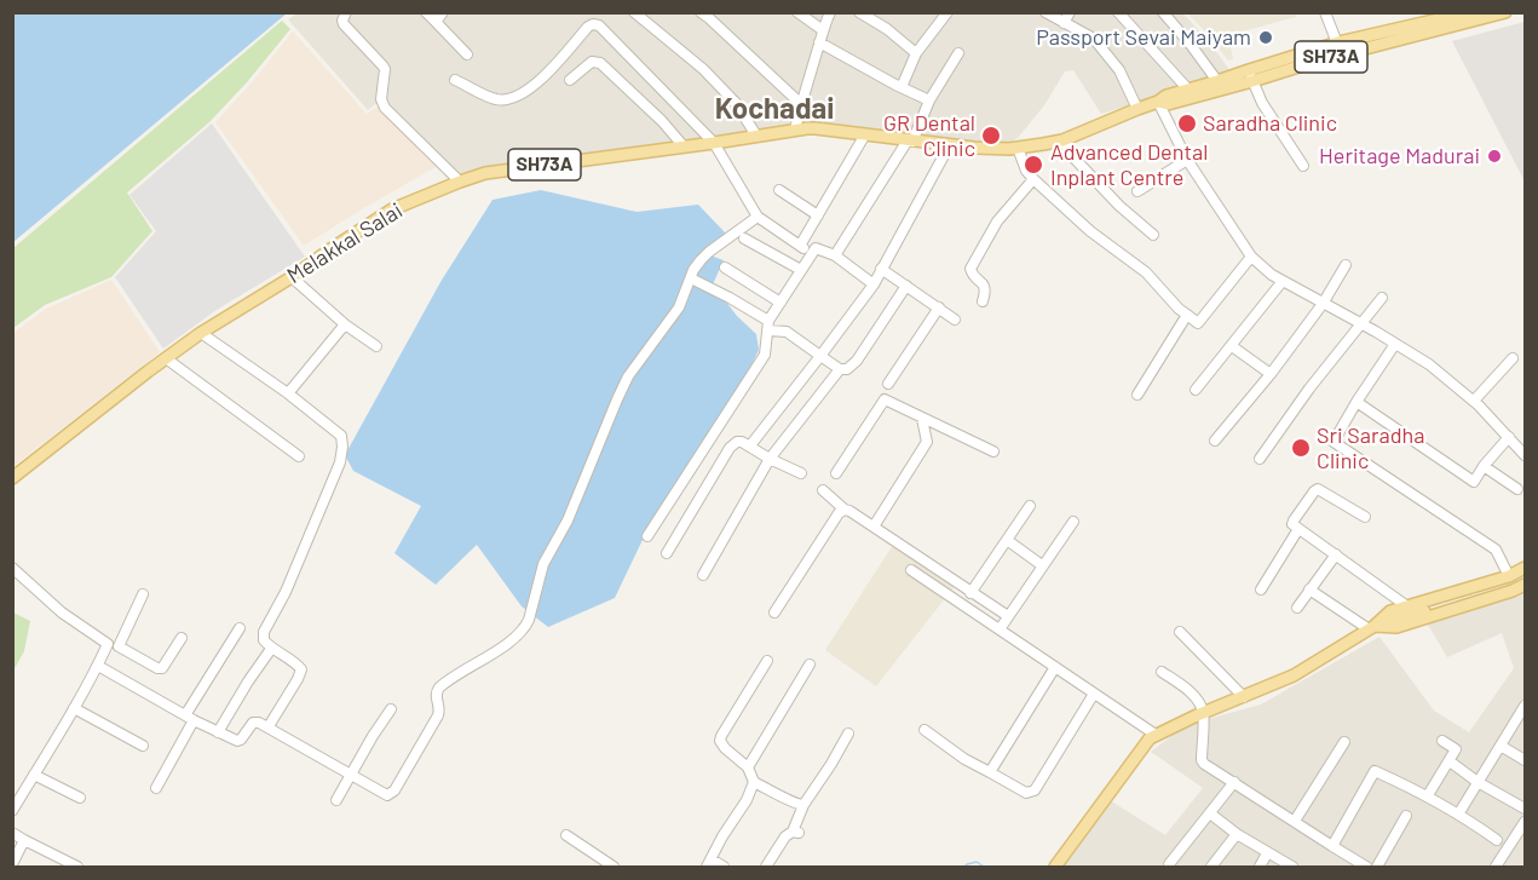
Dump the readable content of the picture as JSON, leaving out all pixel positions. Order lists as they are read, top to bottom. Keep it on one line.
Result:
{"streets":{"main road":["SH73A","Melakkal Salai"]},"districts":["Kochadai"],"places":["Passport Sevai Maiyam","Saradha Clinic","GR Dental Clinic","Heritage Madurai","Advanced Dental Inplant Centre","Sri Saradha Clinic"]}
